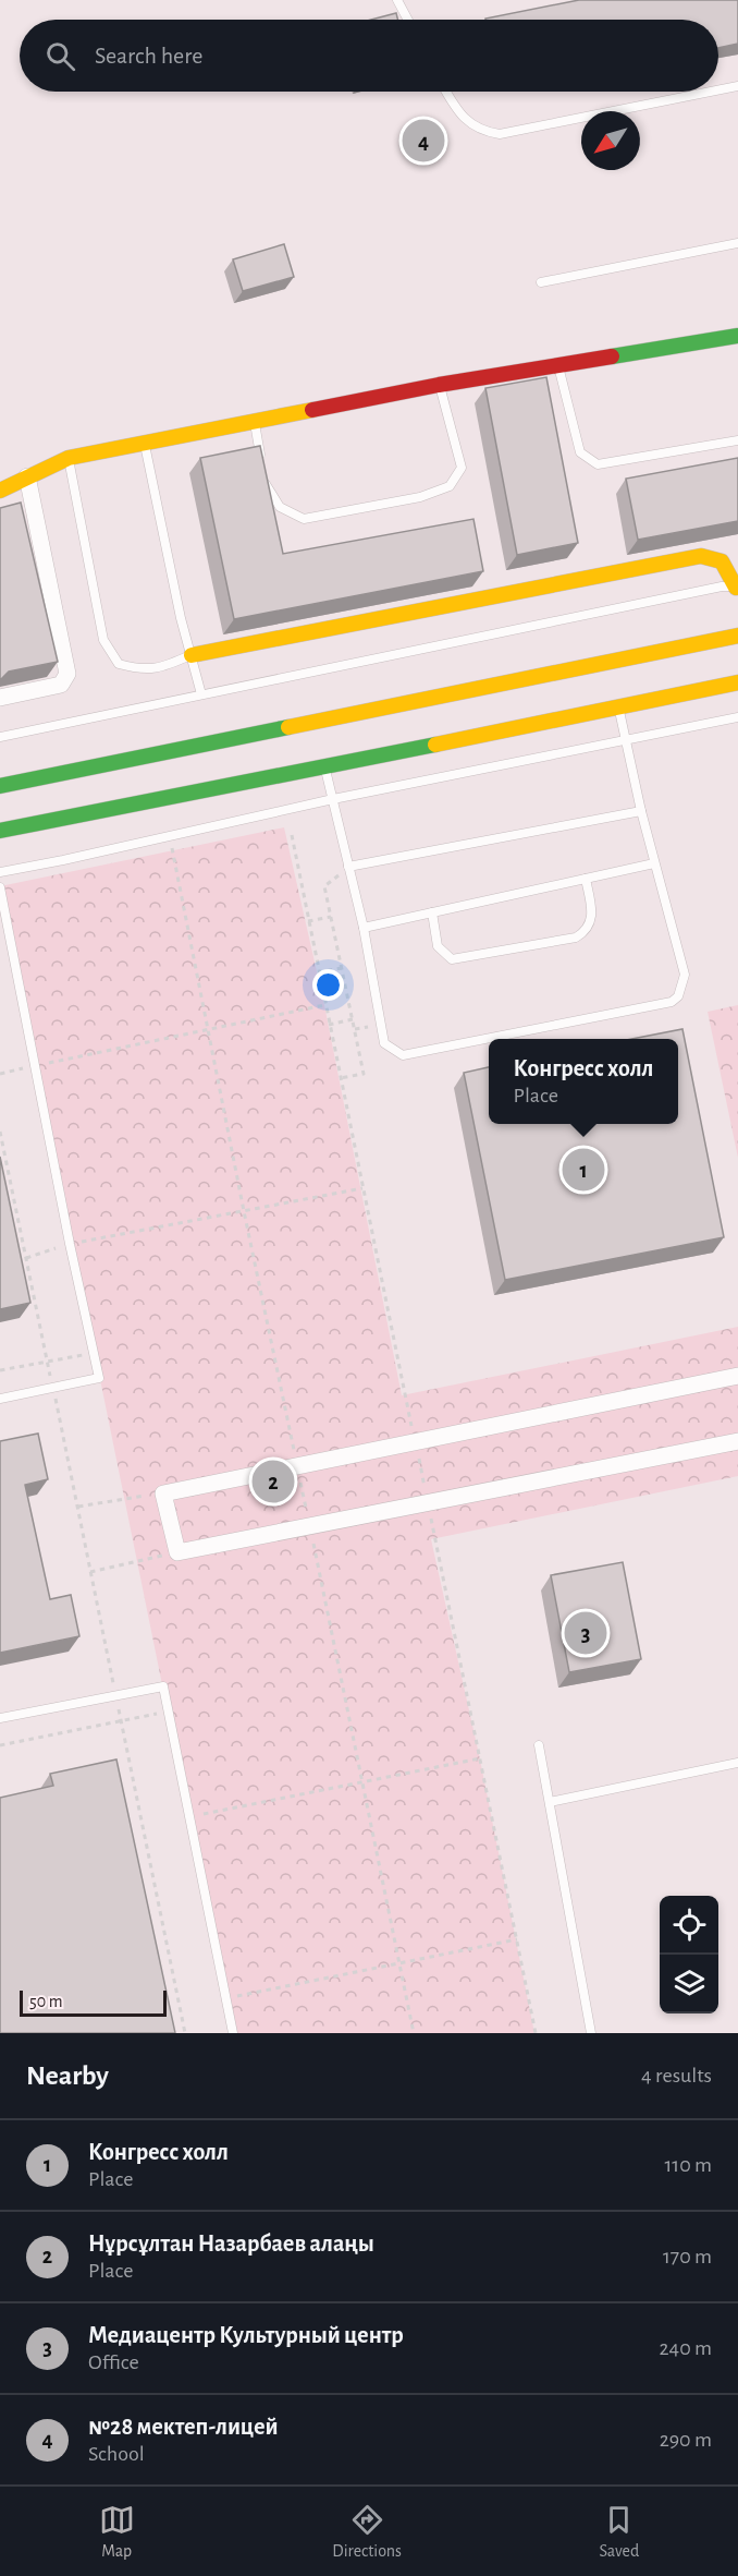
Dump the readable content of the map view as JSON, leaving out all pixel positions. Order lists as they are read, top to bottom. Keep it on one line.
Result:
{"scale_bar":"50 m","north":"bottom left","page":{"search":"Search here","pins":["4","1","2","3"],"popup":["Конгресс холл","Place"],"scale":"50 m","heading":["Nearby","4 results"],"list":[{"mark":"1","name":"Конгресс холл","note":"Place","value":"110 m"},{"mark":"2","name":"Нұрсұлтан Назарбаев алаңы","note":"Place","value":"170 m"},{"mark":"3","name":"Медиацентр Культурный центр","note":"Office","value":"240 m"},{"mark":"4","name":"№28 мектеп-лицей","note":"School","value":"290 m"}],"nav":["Map","Directions","Saved"]}}
